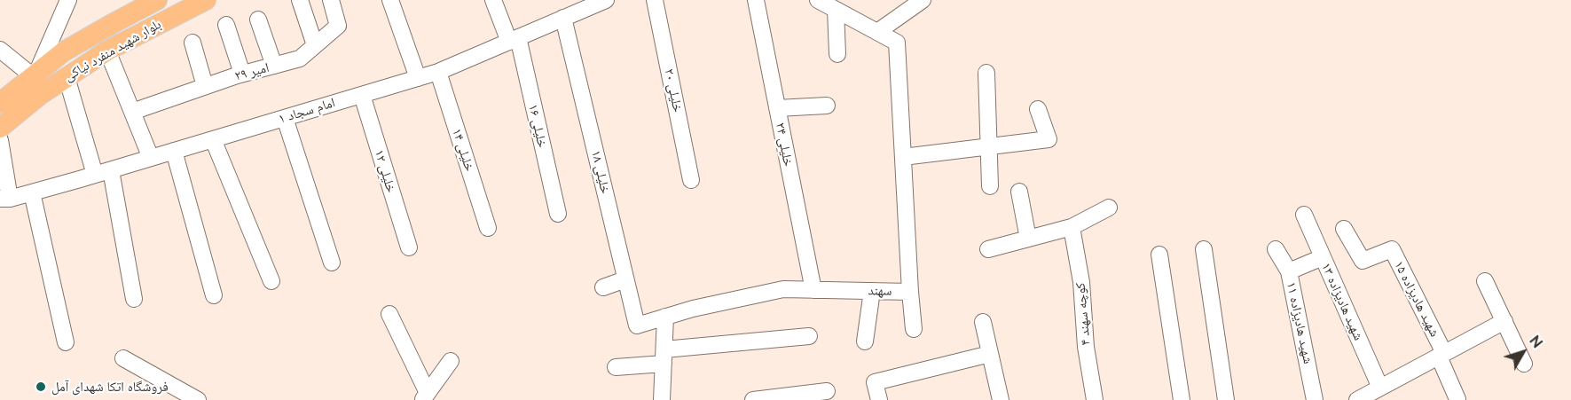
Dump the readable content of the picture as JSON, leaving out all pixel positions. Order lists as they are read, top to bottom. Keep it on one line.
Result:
{"streets":{"main road":["بلوار شهید منفرد نیاکی"],"street":["امیر ۲۹","خلیلی ۲۰","امام سجاد ۱","خلیلی ۱۶","خلیلی ۲۴","خلیلی ۱۴","خلیلی ۱۲","خلیلی ۱۸","سهند","شهید هادیزاده ۱۵","شهید هادیزاده ۱۳","کوچه سهند ۴","شهید هادیزاده ۱۱"]},"crossings":[["امام سجاد ۱","خلیلی ۱۶"],["امام سجاد ۱","خلیلی ۱۴"],["امام سجاد ۱","خلیلی ۱۲"],["امام سجاد ۱","خلیلی ۱۸"],["خلیلی ۲۴","سهند"],["خلیلی ۱۸","سهند"]],"places":["فروشگاه اتکا شهدای آمل"],"north":"top right"}
